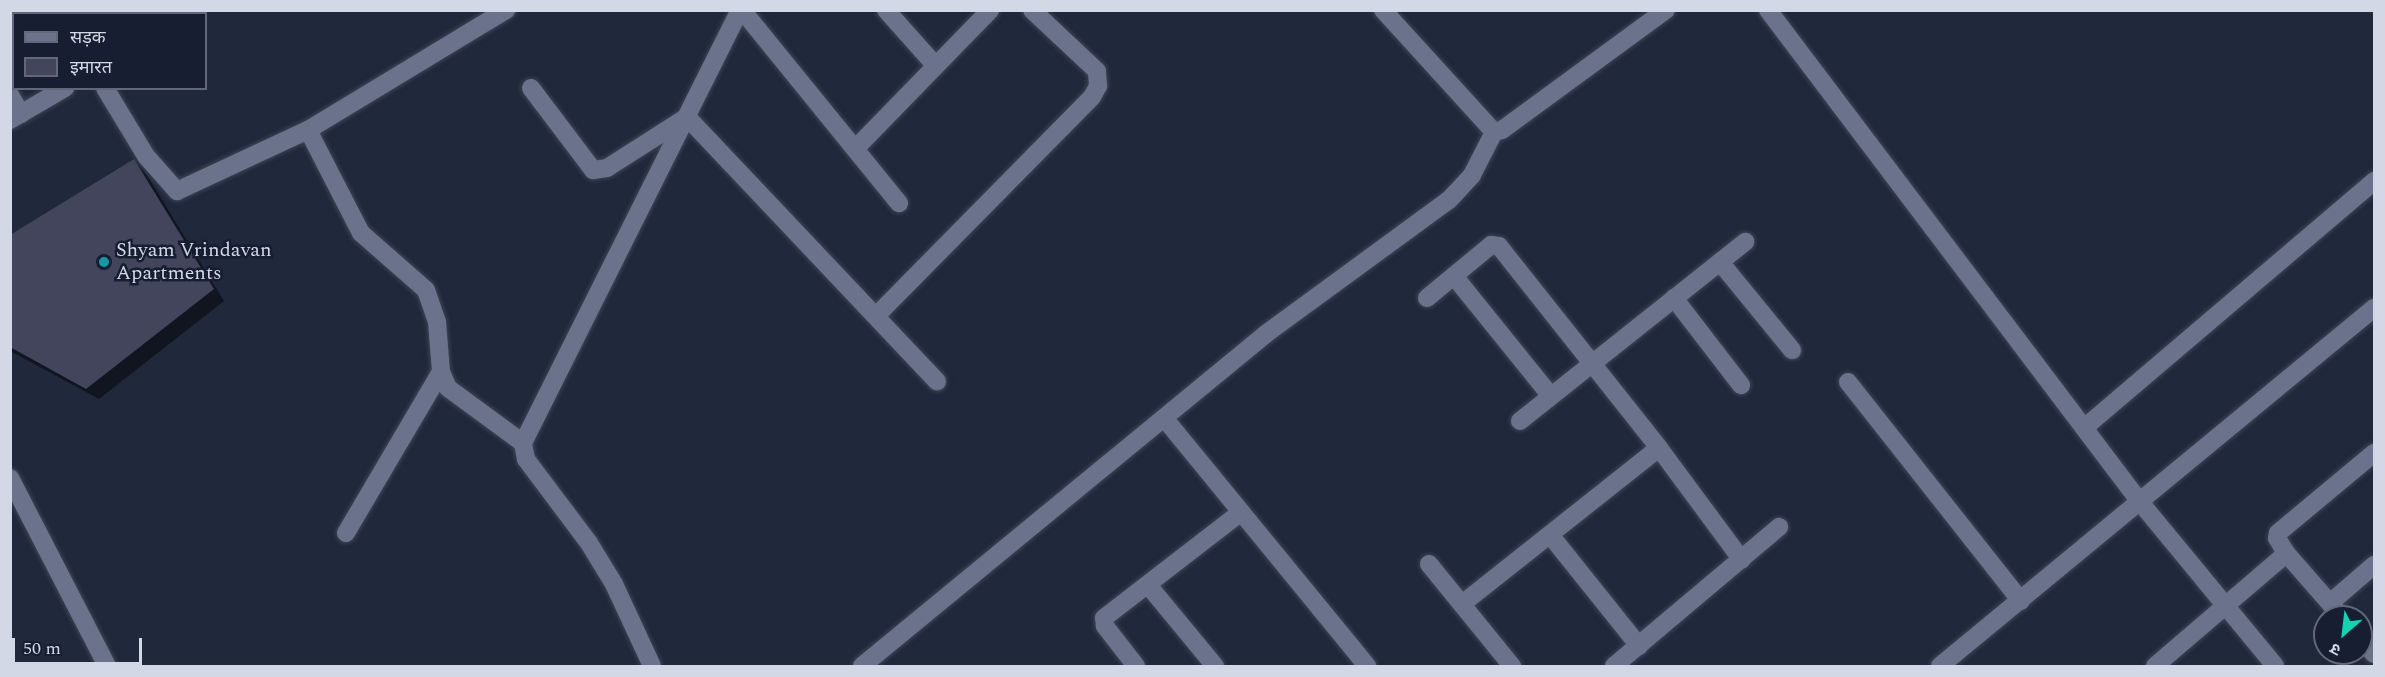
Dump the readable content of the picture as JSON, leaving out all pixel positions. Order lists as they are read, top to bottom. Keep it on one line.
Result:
{"places":["Shyam Vrindavan Apartments"],"legend":["सड़क","इमारत"],"scale_bar":"50 m","north":"bottom left"}
